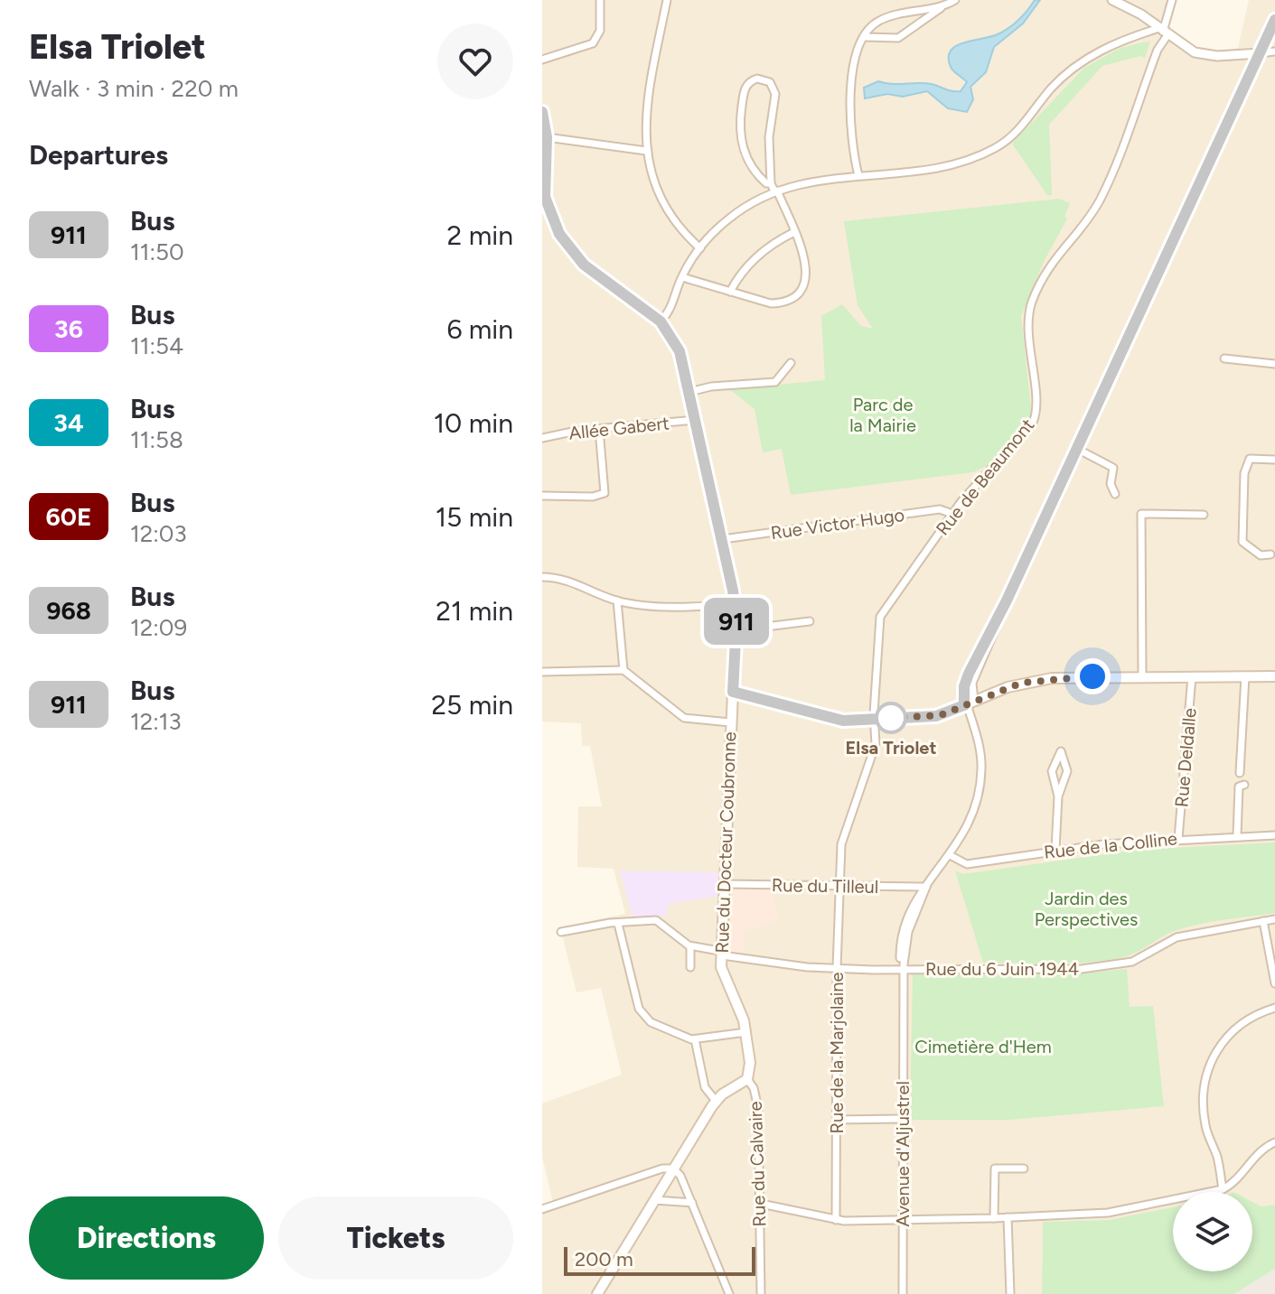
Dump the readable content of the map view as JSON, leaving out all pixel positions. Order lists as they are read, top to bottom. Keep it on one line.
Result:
{"streets":{"main road":["Rue du Docteur Coubronne"],"street":["Allée Gabert","Rue de Beaumont","Rue Victor Hugo","Rue Deldalle","Rue de la Colline","Rue du Tilleul","Rue du 6 Juin 1944","Rue de la Marjolaine","Avenue d'Aljustrel","Rue du Calvaire"]},"crossings":[["Rue de Beaumont","Rue Victor Hugo"],["Rue de Beaumont","Rue du Tilleul"],["Rue de Beaumont","Rue de la Marjolaine"],["Rue Deldalle","Rue de la Colline"],["Rue du Docteur Coubronne","Rue du Tilleul"],["Rue du Docteur Coubronne","Rue du 6 Juin 1944"],["Rue du Docteur Coubronne","Rue du Calvaire"],["Rue de la Colline","Avenue d'Aljustrel"],["Rue du Tilleul","Rue de la Marjolaine"],["Rue du Tilleul","Avenue d'Aljustrel"],["Rue du 6 Juin 1944","Rue de la Marjolaine"],["Rue du 6 Juin 1944","Avenue d'Aljustrel"]],"parks":["Parc de la Mairie","Jardin des Perspectives","Cimetière d'Hem"],"places":["Elsa Triolet"],"lines":["bus line 911"],"scale_bar":"200 m","page":{"heading":[["Elsa Triolet","Walk · 3 min · 220 m"],"Departures"],"on_map":"911","list":[{"mark":"911","name":"Bus","note":"11:50","value":"2 min"},{"mark":"36","name":"Bus","note":"11:54","value":"6 min"},{"mark":"34","name":"Bus","note":"11:58","value":"10 min"},{"mark":"60E","name":"Bus","note":"12:03","value":"15 min"},{"mark":"968","name":"Bus","note":"12:09","value":"21 min"},{"mark":"911","name":"Bus","note":"12:13","value":"25 min"}],"buttons":["Directions","Tickets"],"scale":"200 m"}}
